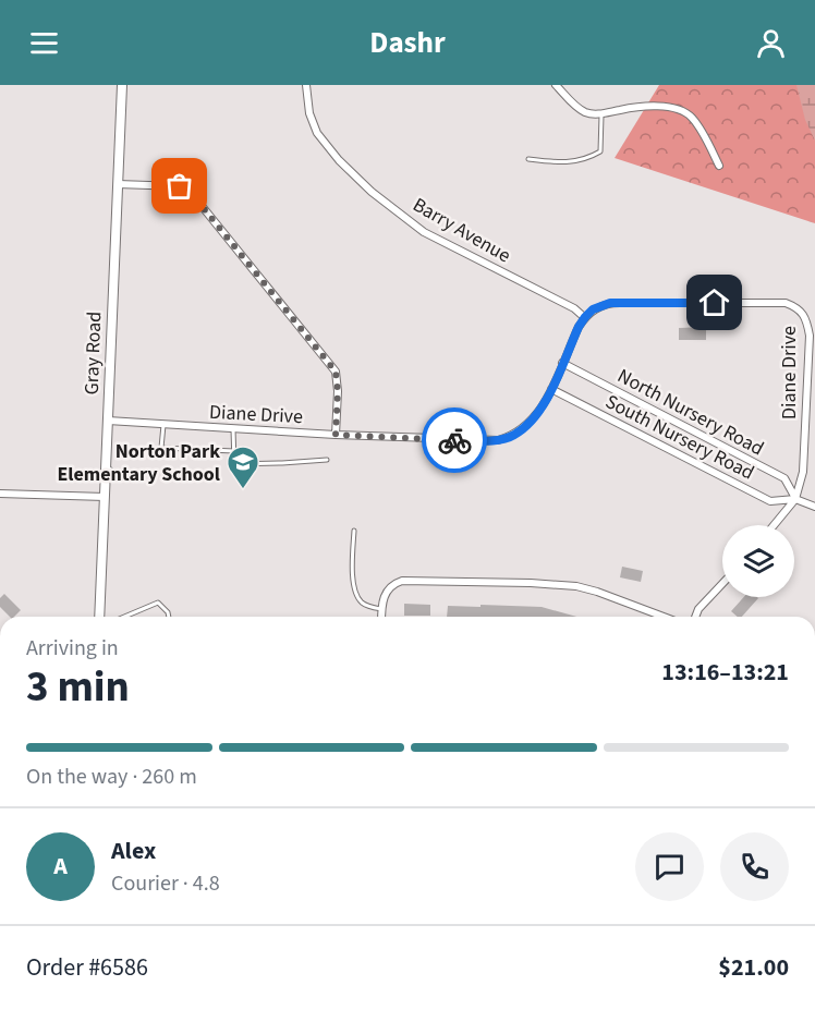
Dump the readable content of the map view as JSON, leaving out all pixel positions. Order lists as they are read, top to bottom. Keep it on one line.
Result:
{"streets":{"street":["Barry Avenue","Gray Road","Diane Drive","North Nursery Road","South Nursery Road"]},"crossings":[["Barry Avenue","Diane Drive"],["Gray Road","Diane Drive"],["Diane Drive","North Nursery Road"],["Diane Drive","South Nursery Road"],["North Nursery Road","South Nursery Road"]],"places":{"school or university":["Norton Park Elementary School"]},"page":{"header":"Dashr","heading":["3 min","Arriving in","13:16–13:21"],"panel":["Alex","Courier · 4.8","Order #6586","$21.00"],"bar":"On the way · 260 m","round":"A"}}
